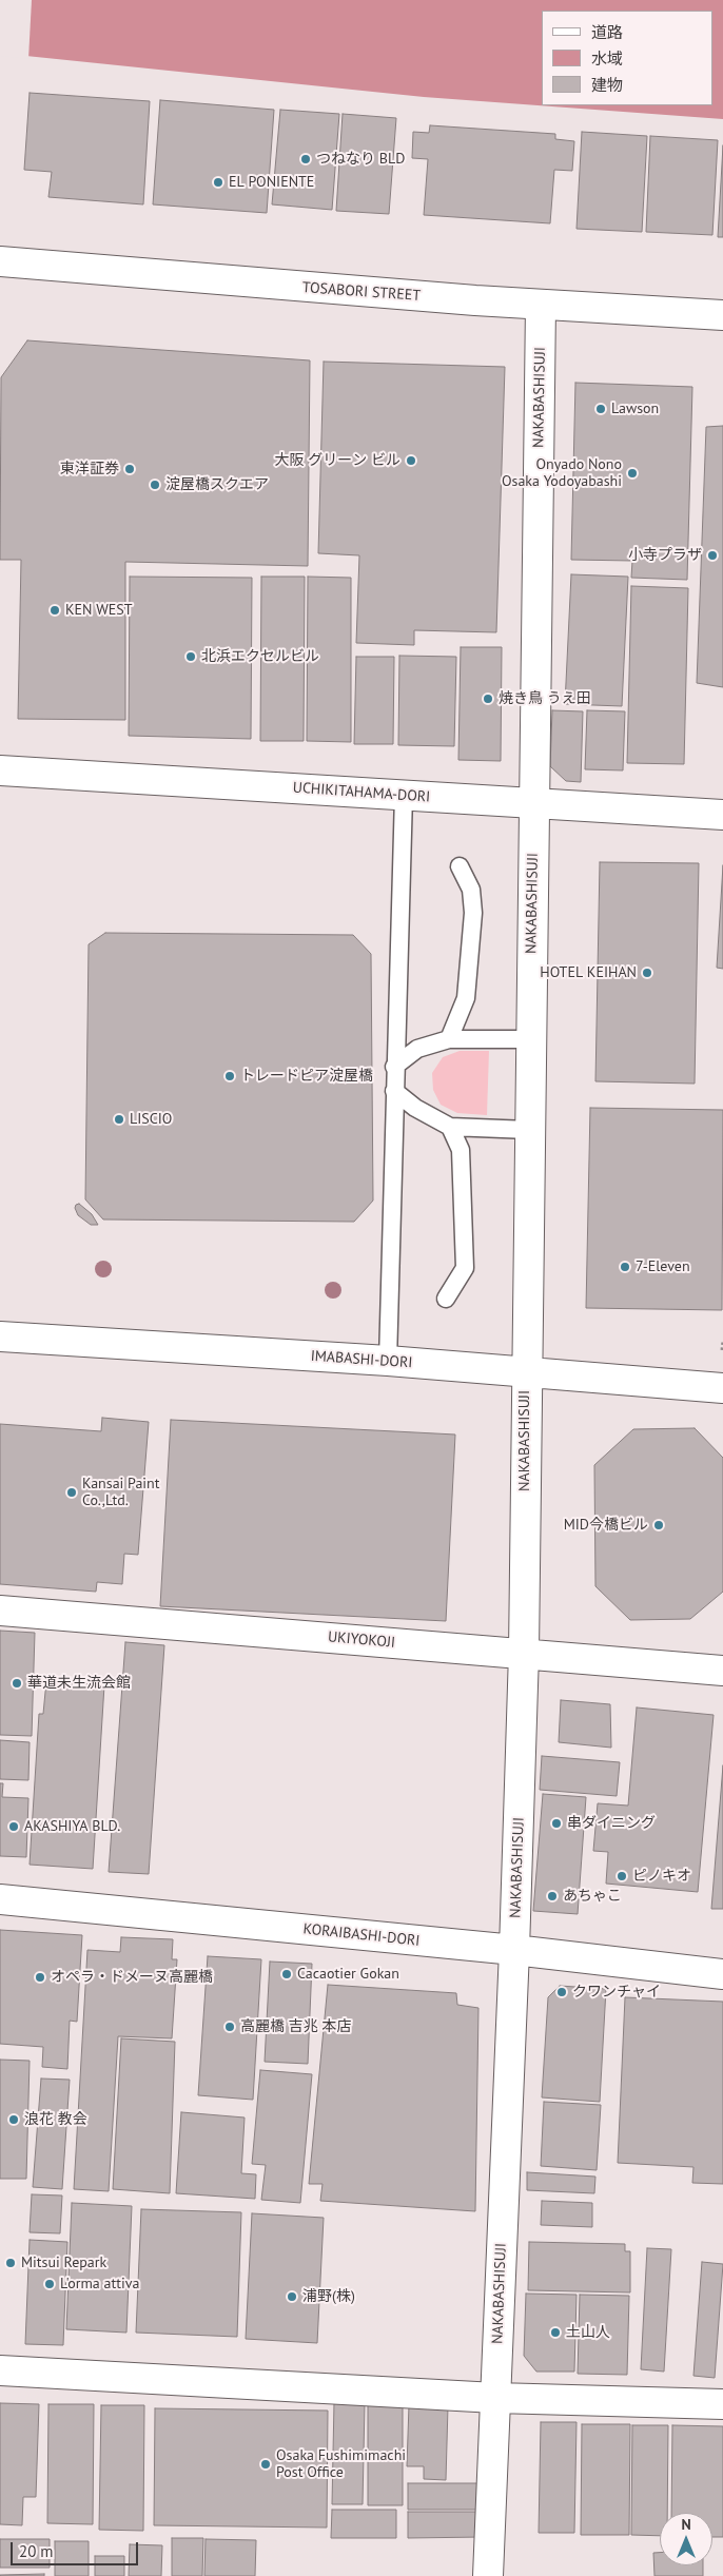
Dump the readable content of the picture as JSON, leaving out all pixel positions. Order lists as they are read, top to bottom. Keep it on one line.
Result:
{"streets":{"street":["TOSABORI STREET","NAKABASHISUJI","UCHIKITAHAMA-DORI","IMABASHI-DORI","UKIYOKOJI","KORAIBASHI-DORI"]},"crossings":[["TOSABORI STREET","NAKABASHISUJI"],["NAKABASHISUJI","UCHIKITAHAMA-DORI"],["NAKABASHISUJI","IMABASHI-DORI"],["NAKABASHISUJI","UKIYOKOJI"],["NAKABASHISUJI","KORAIBASHI-DORI"]],"places":["つねなり BLD","EL PONIENTE","Lawson","大阪 グリーン ビル","東洋証券","Onyado Nono Osaka Yodoyabashi","淀屋橋スクエア","小寺プラザ","KEN WEST","北浜エクセルビル","焼き鳥 うえ田","HOTEL KEIHAN","トレードピア淀屋橋","LISCIO","7-Eleven","Kansai Paint Co.,Ltd.","MID今橋ビル","華道未生流会館","串ダイニング","AKASHIYA BLD.","ピノキオ","あちゃこ","Cacaotier Gokan","オペラ・ドメーヌ高麗橋","クワンチャイ","高麗橋 吉兆 本店","浪花 教会","Mitsui Repark","L'orma attiva","浦野(株)","土山人","Osaka Fushimimachi Post Office"],"legend":["道路","水域","建物"],"scale_bar":"20 m","north":"top"}
